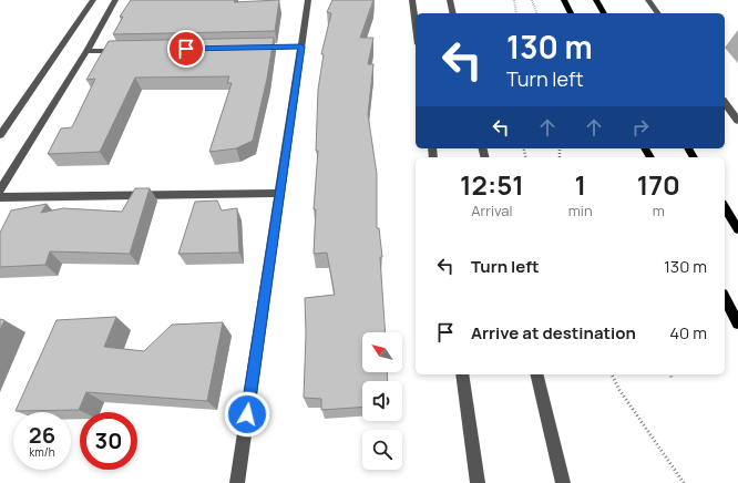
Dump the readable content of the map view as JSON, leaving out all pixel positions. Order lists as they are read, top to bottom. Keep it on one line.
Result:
{"north":"top left","page":{"turn":["130 m","Turn left"],"eta":["12:51","Arrival","1","min","170","m"],"list":[{"name":"Turn left","value":"130 m"},{"name":"Arrive at destination","value":"40 m"}],"speed":"26 km/h","limit":"30"}}
